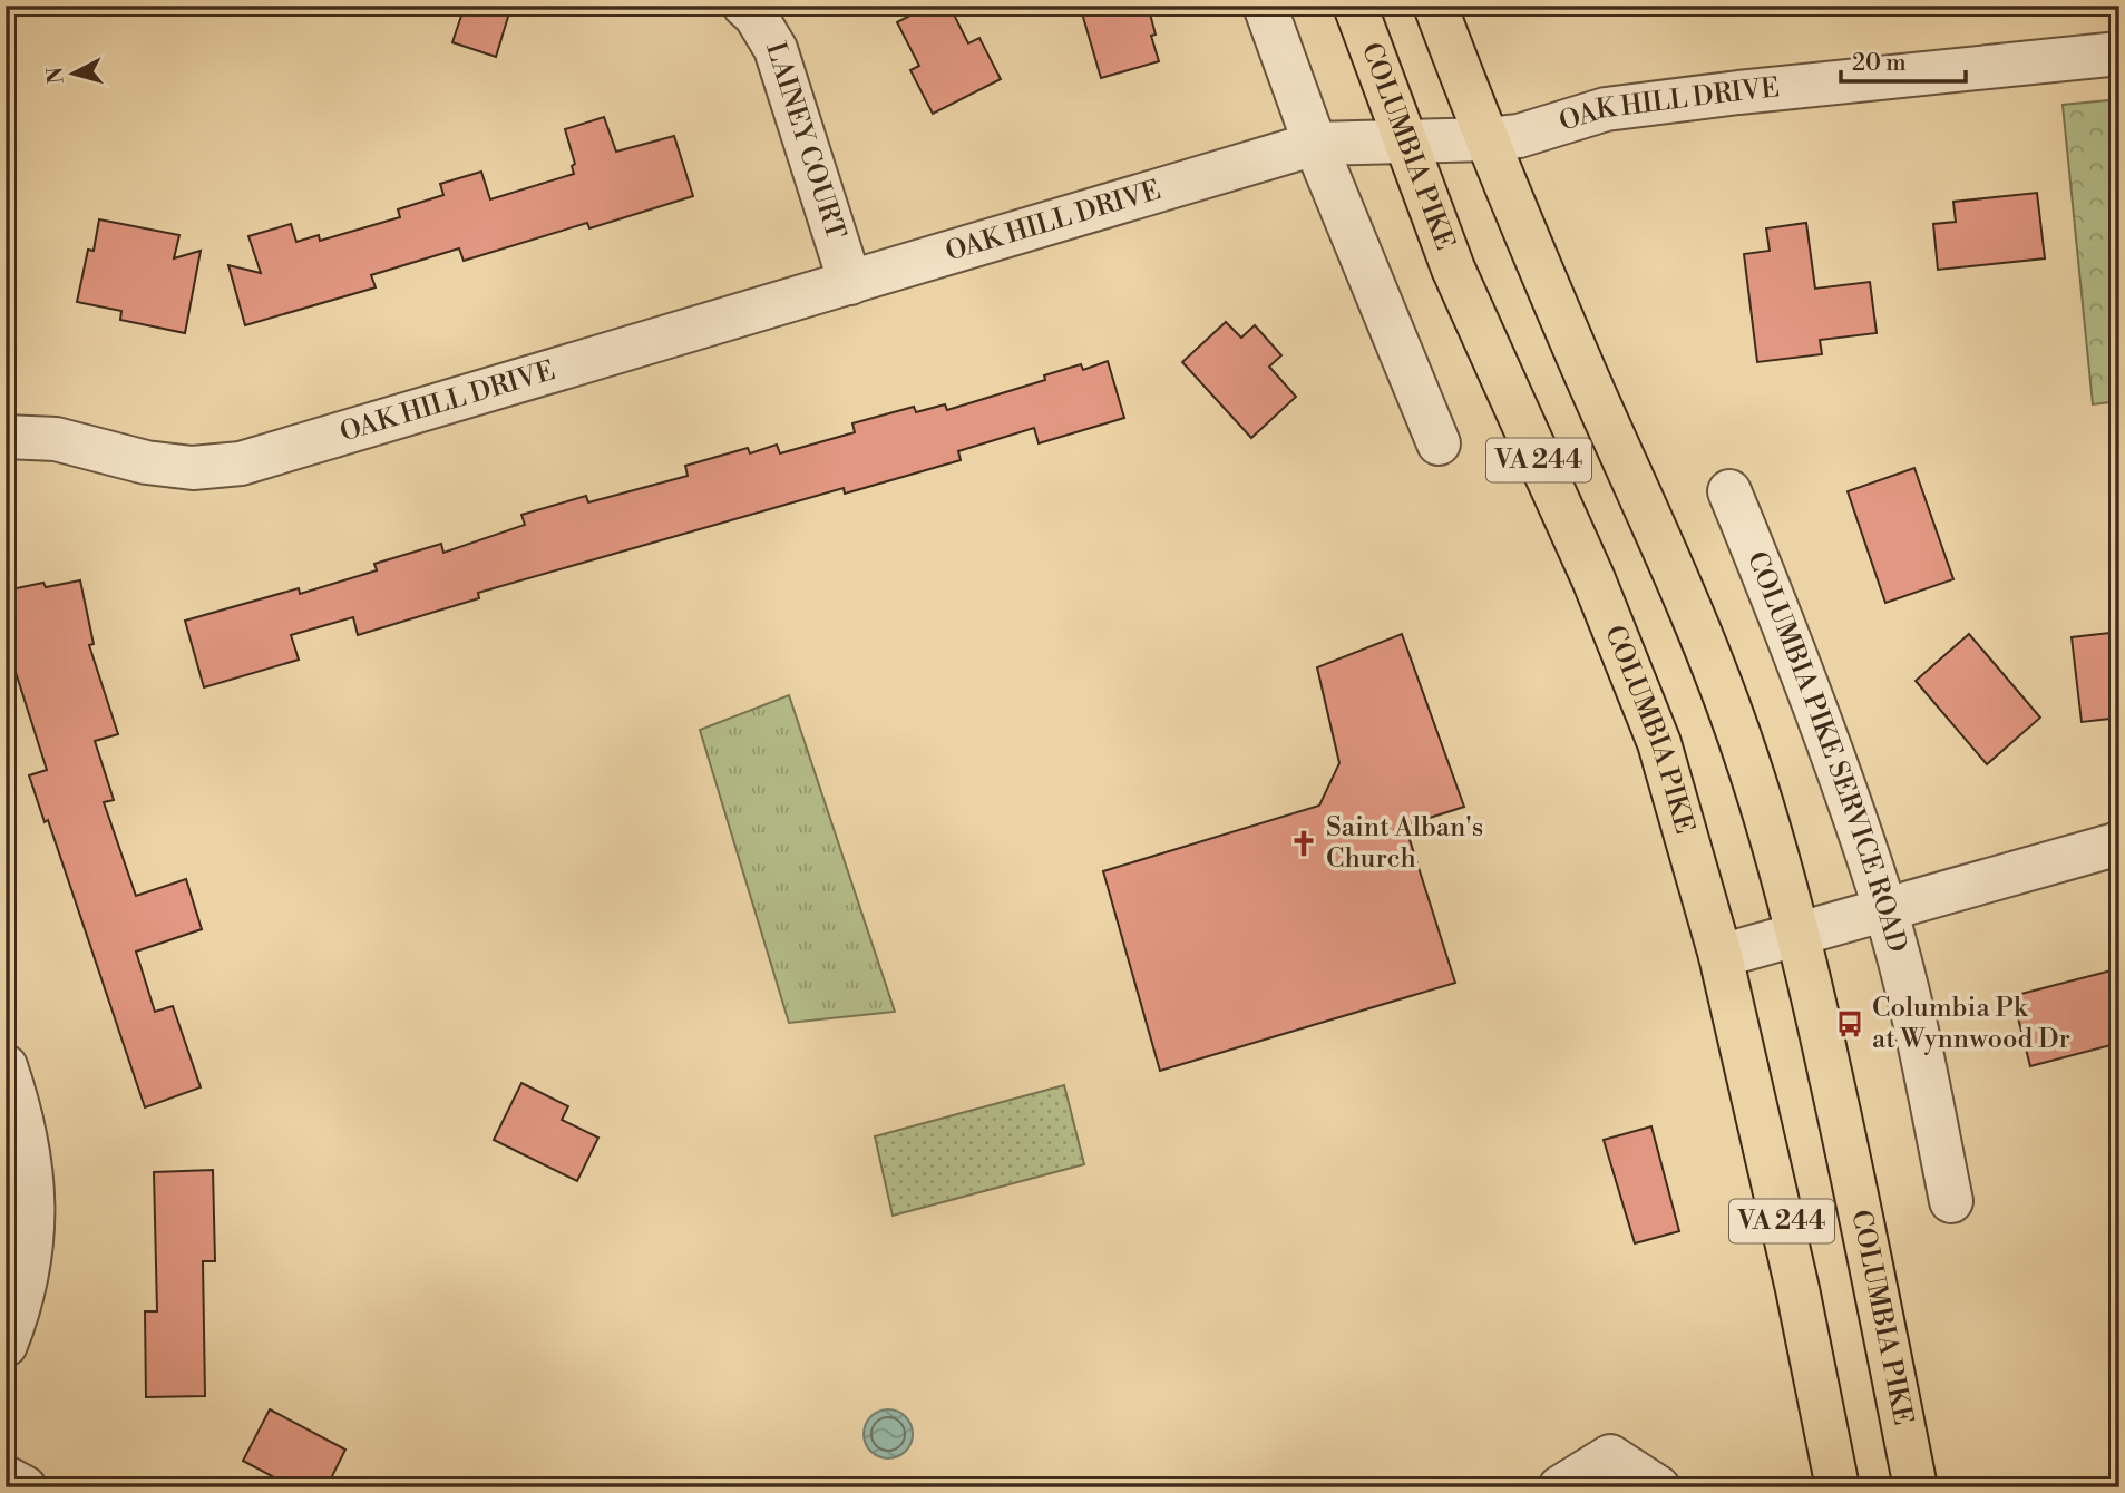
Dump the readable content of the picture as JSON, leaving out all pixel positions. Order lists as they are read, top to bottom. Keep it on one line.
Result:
{"streets":{"main road":["COLUMBIA PIKE","VA 244"],"street":["OAK HILL DRIVE","LAINEY COURT","COLUMBIA PIKE SERVICE ROAD"]},"crossings":[["OAK HILL DRIVE","LAINEY COURT"],["OAK HILL DRIVE","COLUMBIA PIKE"]],"places":{"church":["Saint Alban's Church"],"bus stop":["Columbia Pk at Wynnwood Dr"]},"scale_bar":"20 m","north":"left"}
